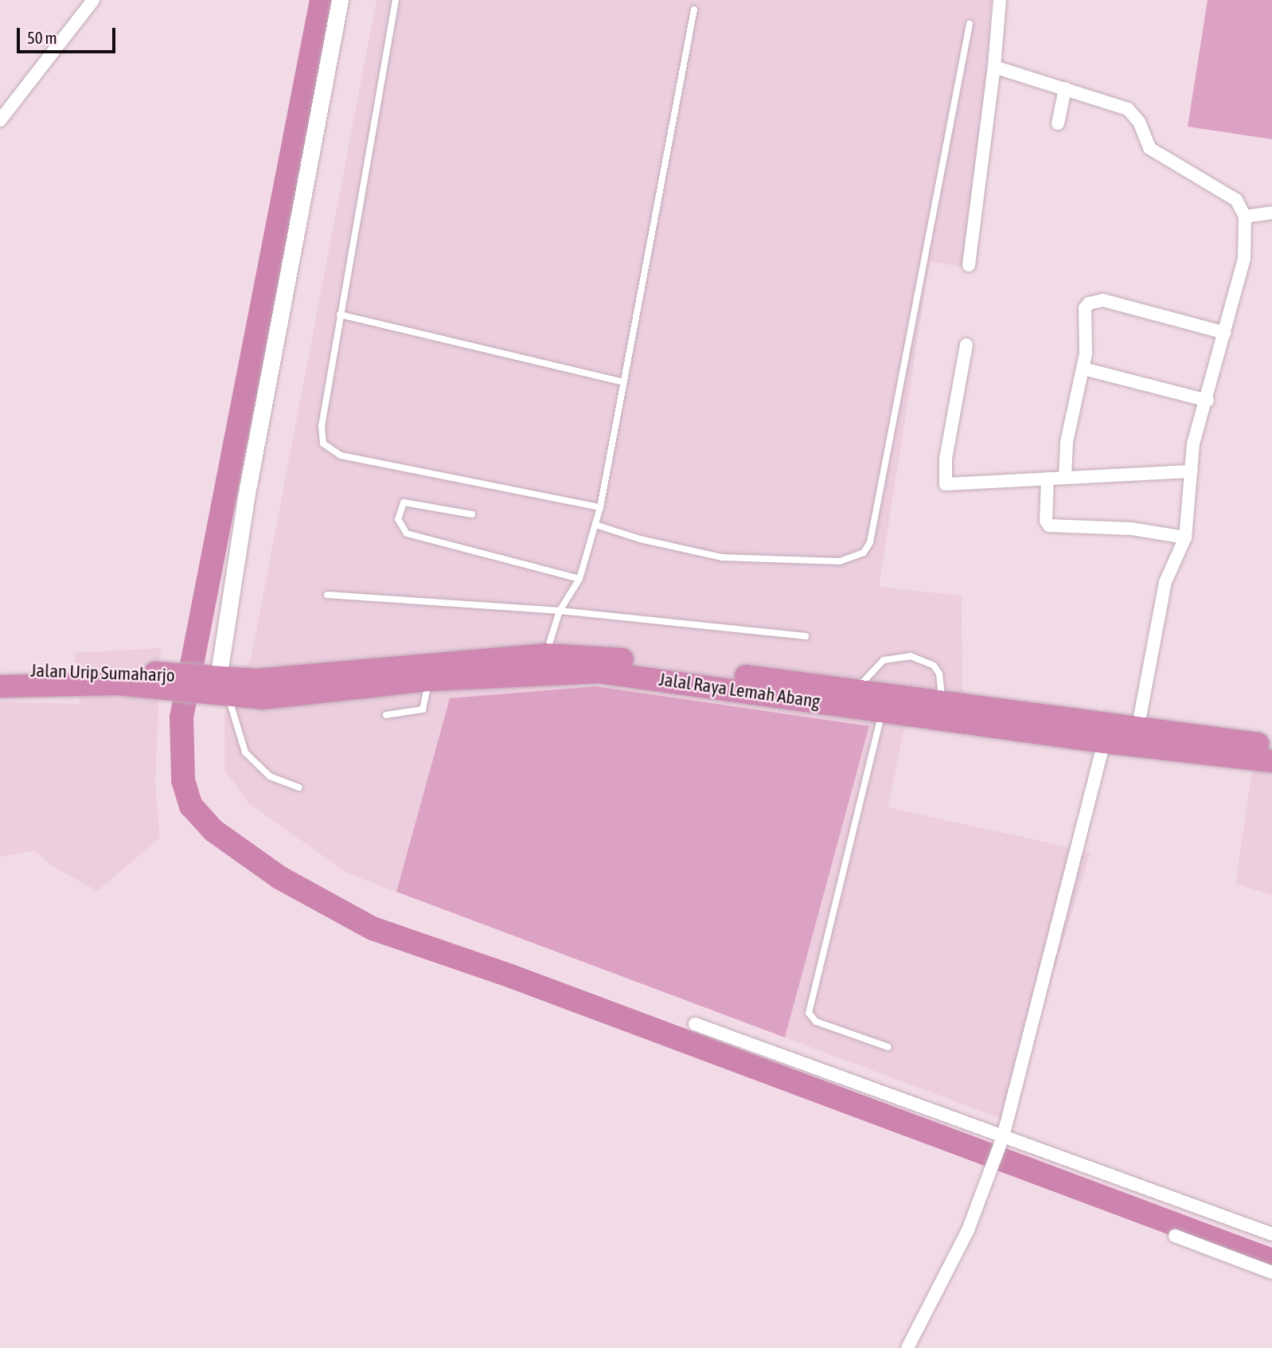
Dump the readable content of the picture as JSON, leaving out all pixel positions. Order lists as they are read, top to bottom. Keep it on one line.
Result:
{"streets":{"highway":["Jalan Urip Sumaharjo","Jalal Raya Lemah Abang"]},"crossings":[["Jalan Urip Sumaharjo","Jalal Raya Lemah Abang"]],"scale_bar":"50 m"}
